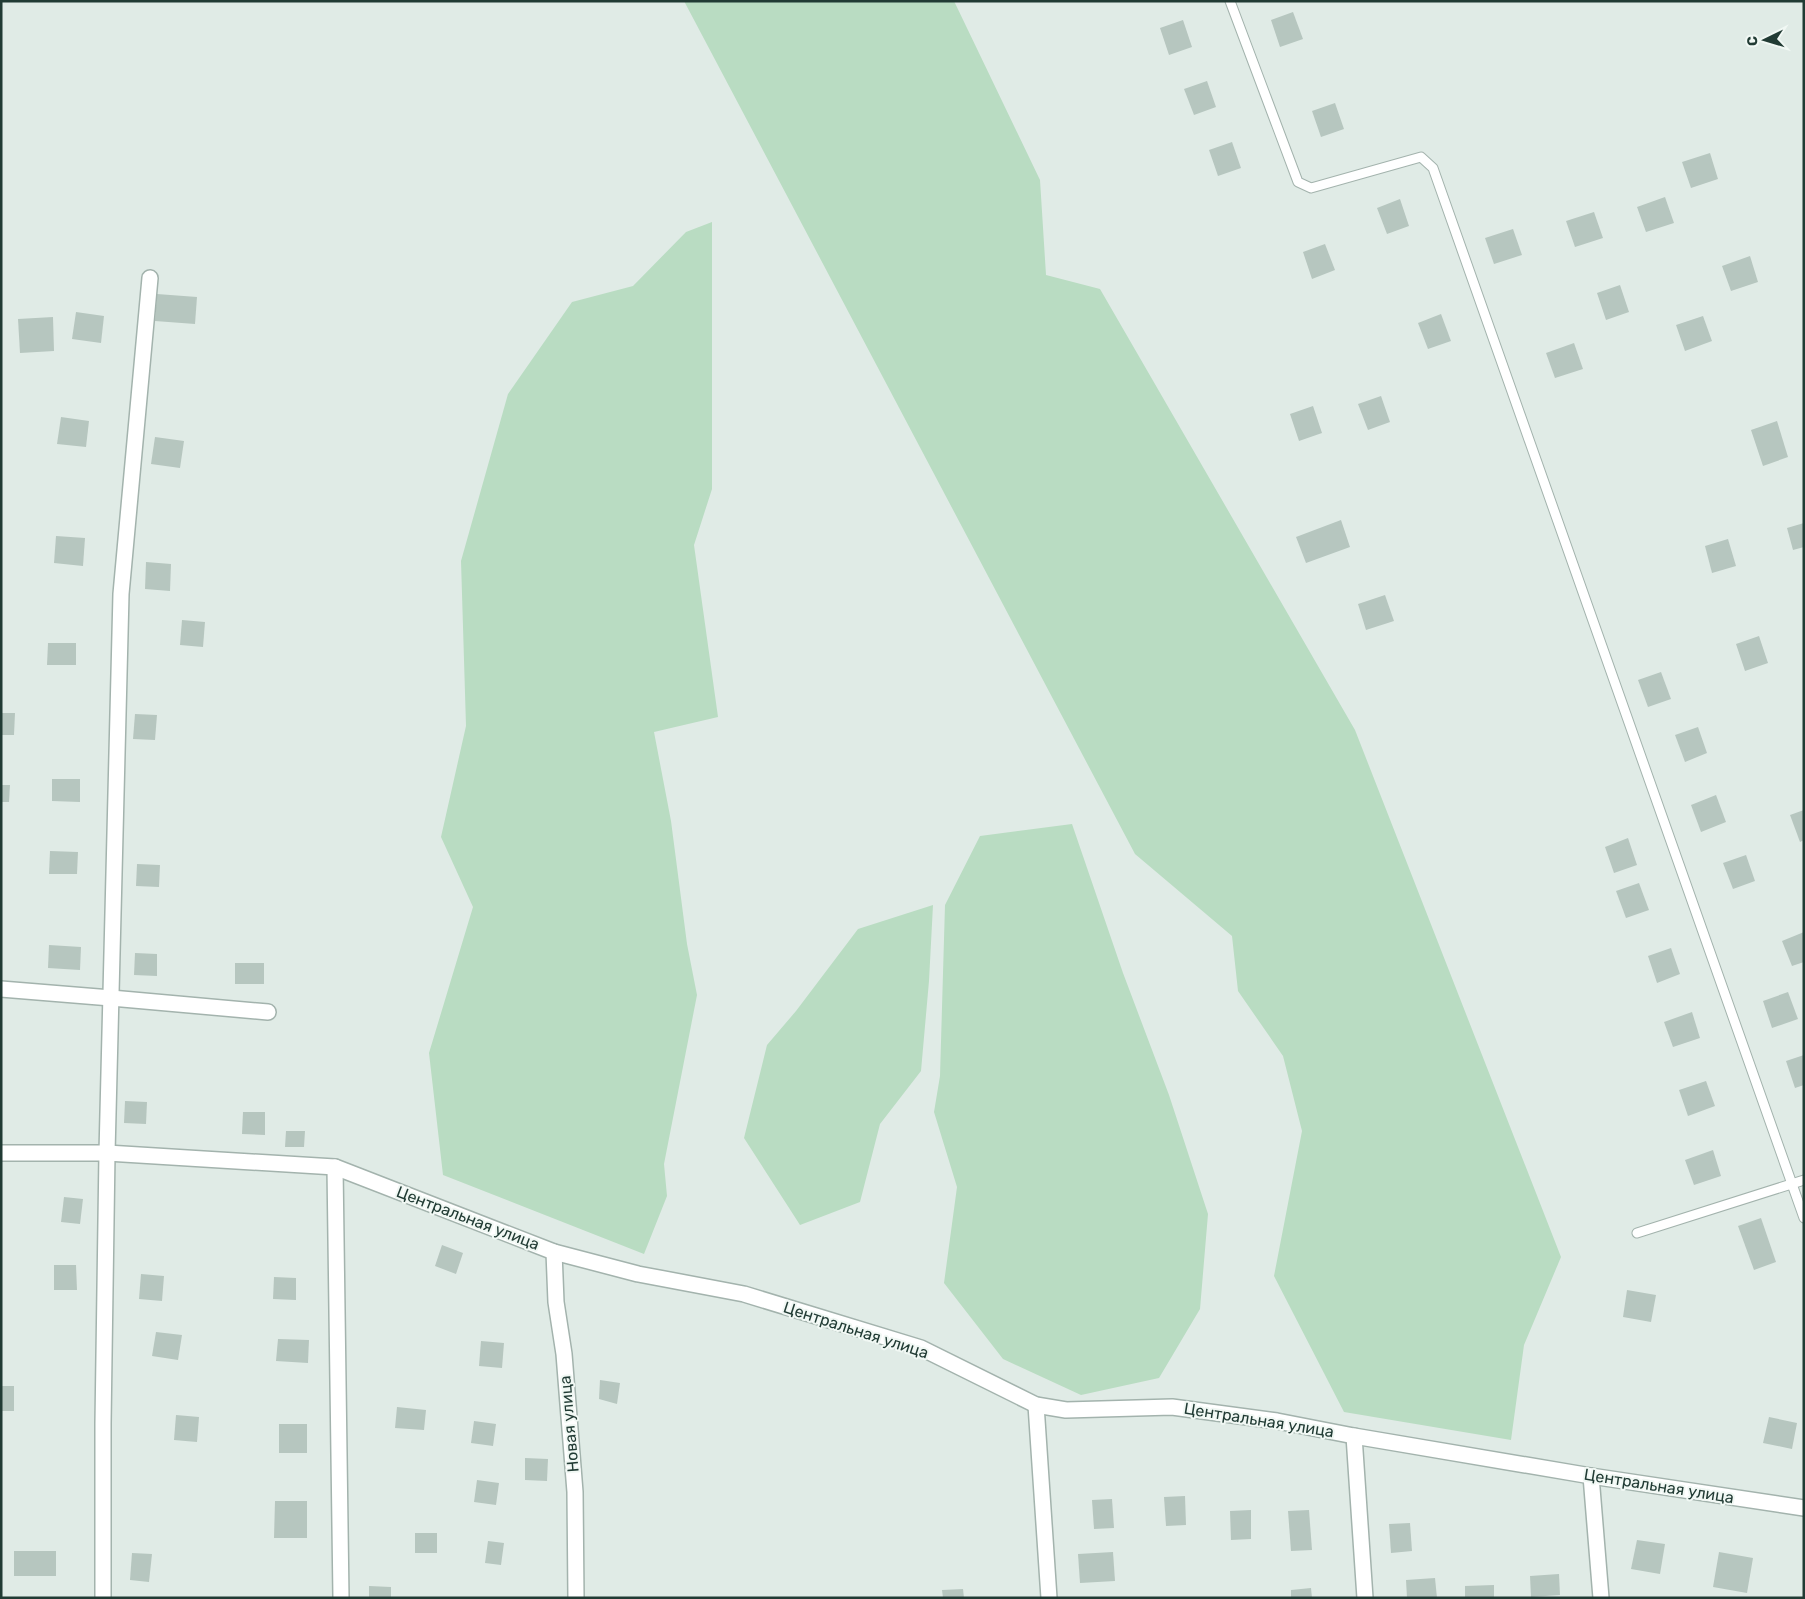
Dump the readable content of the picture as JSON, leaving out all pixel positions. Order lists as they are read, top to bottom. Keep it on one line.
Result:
{"streets":{"street":["Центральная улица","Новая улица"]},"crossings":[["Центральная улица","Новая улица"]],"north":"left"}
